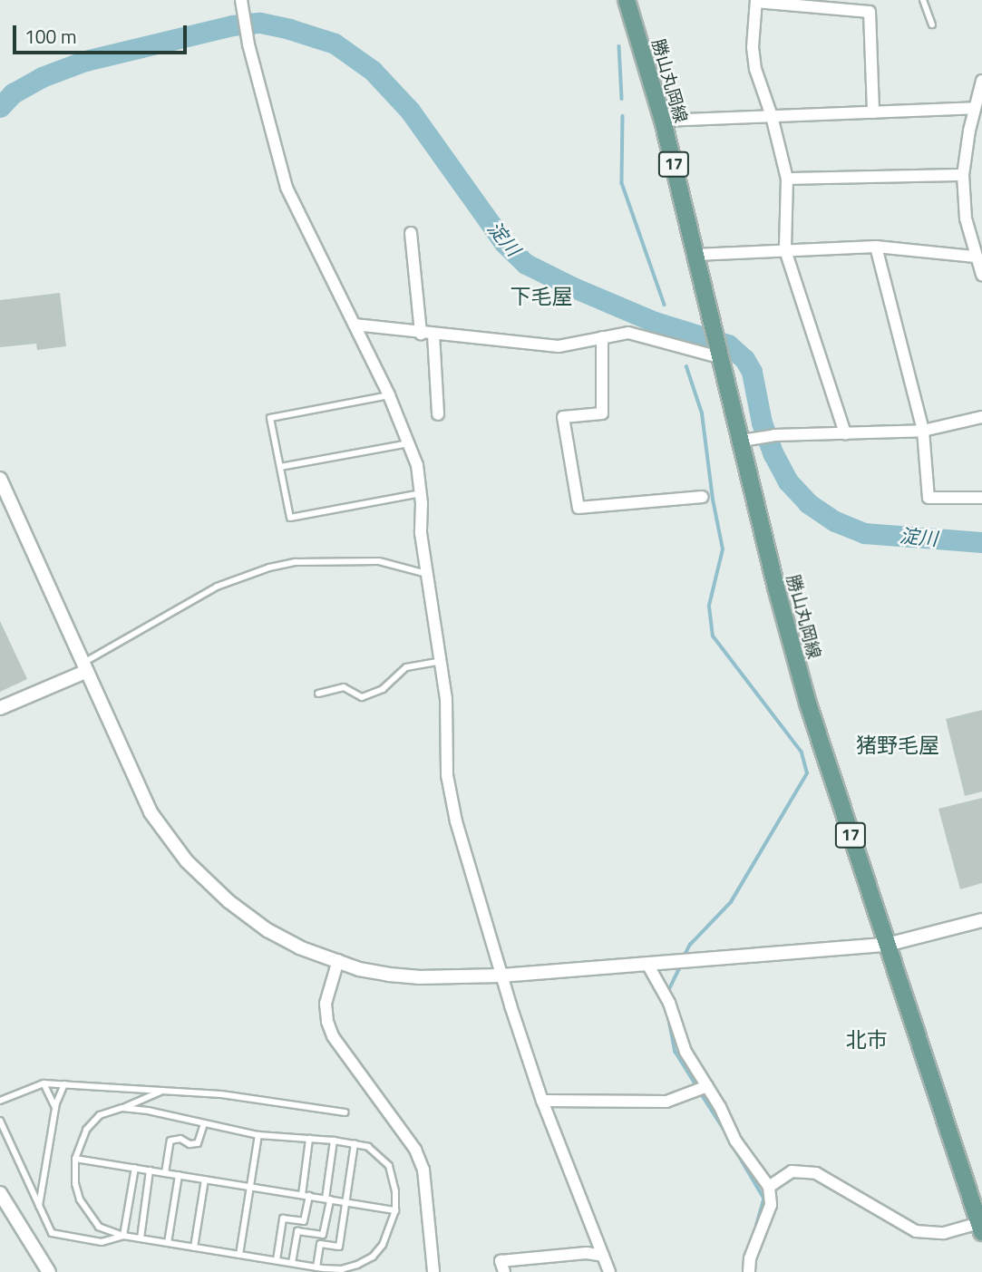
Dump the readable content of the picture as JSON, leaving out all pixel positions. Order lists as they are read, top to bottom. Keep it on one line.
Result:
{"streets":{"main road":["勝山丸岡線","17"]},"districts":["下毛屋","猪野毛屋","北市"],"water":["淀川"],"scale_bar":"100 m"}
